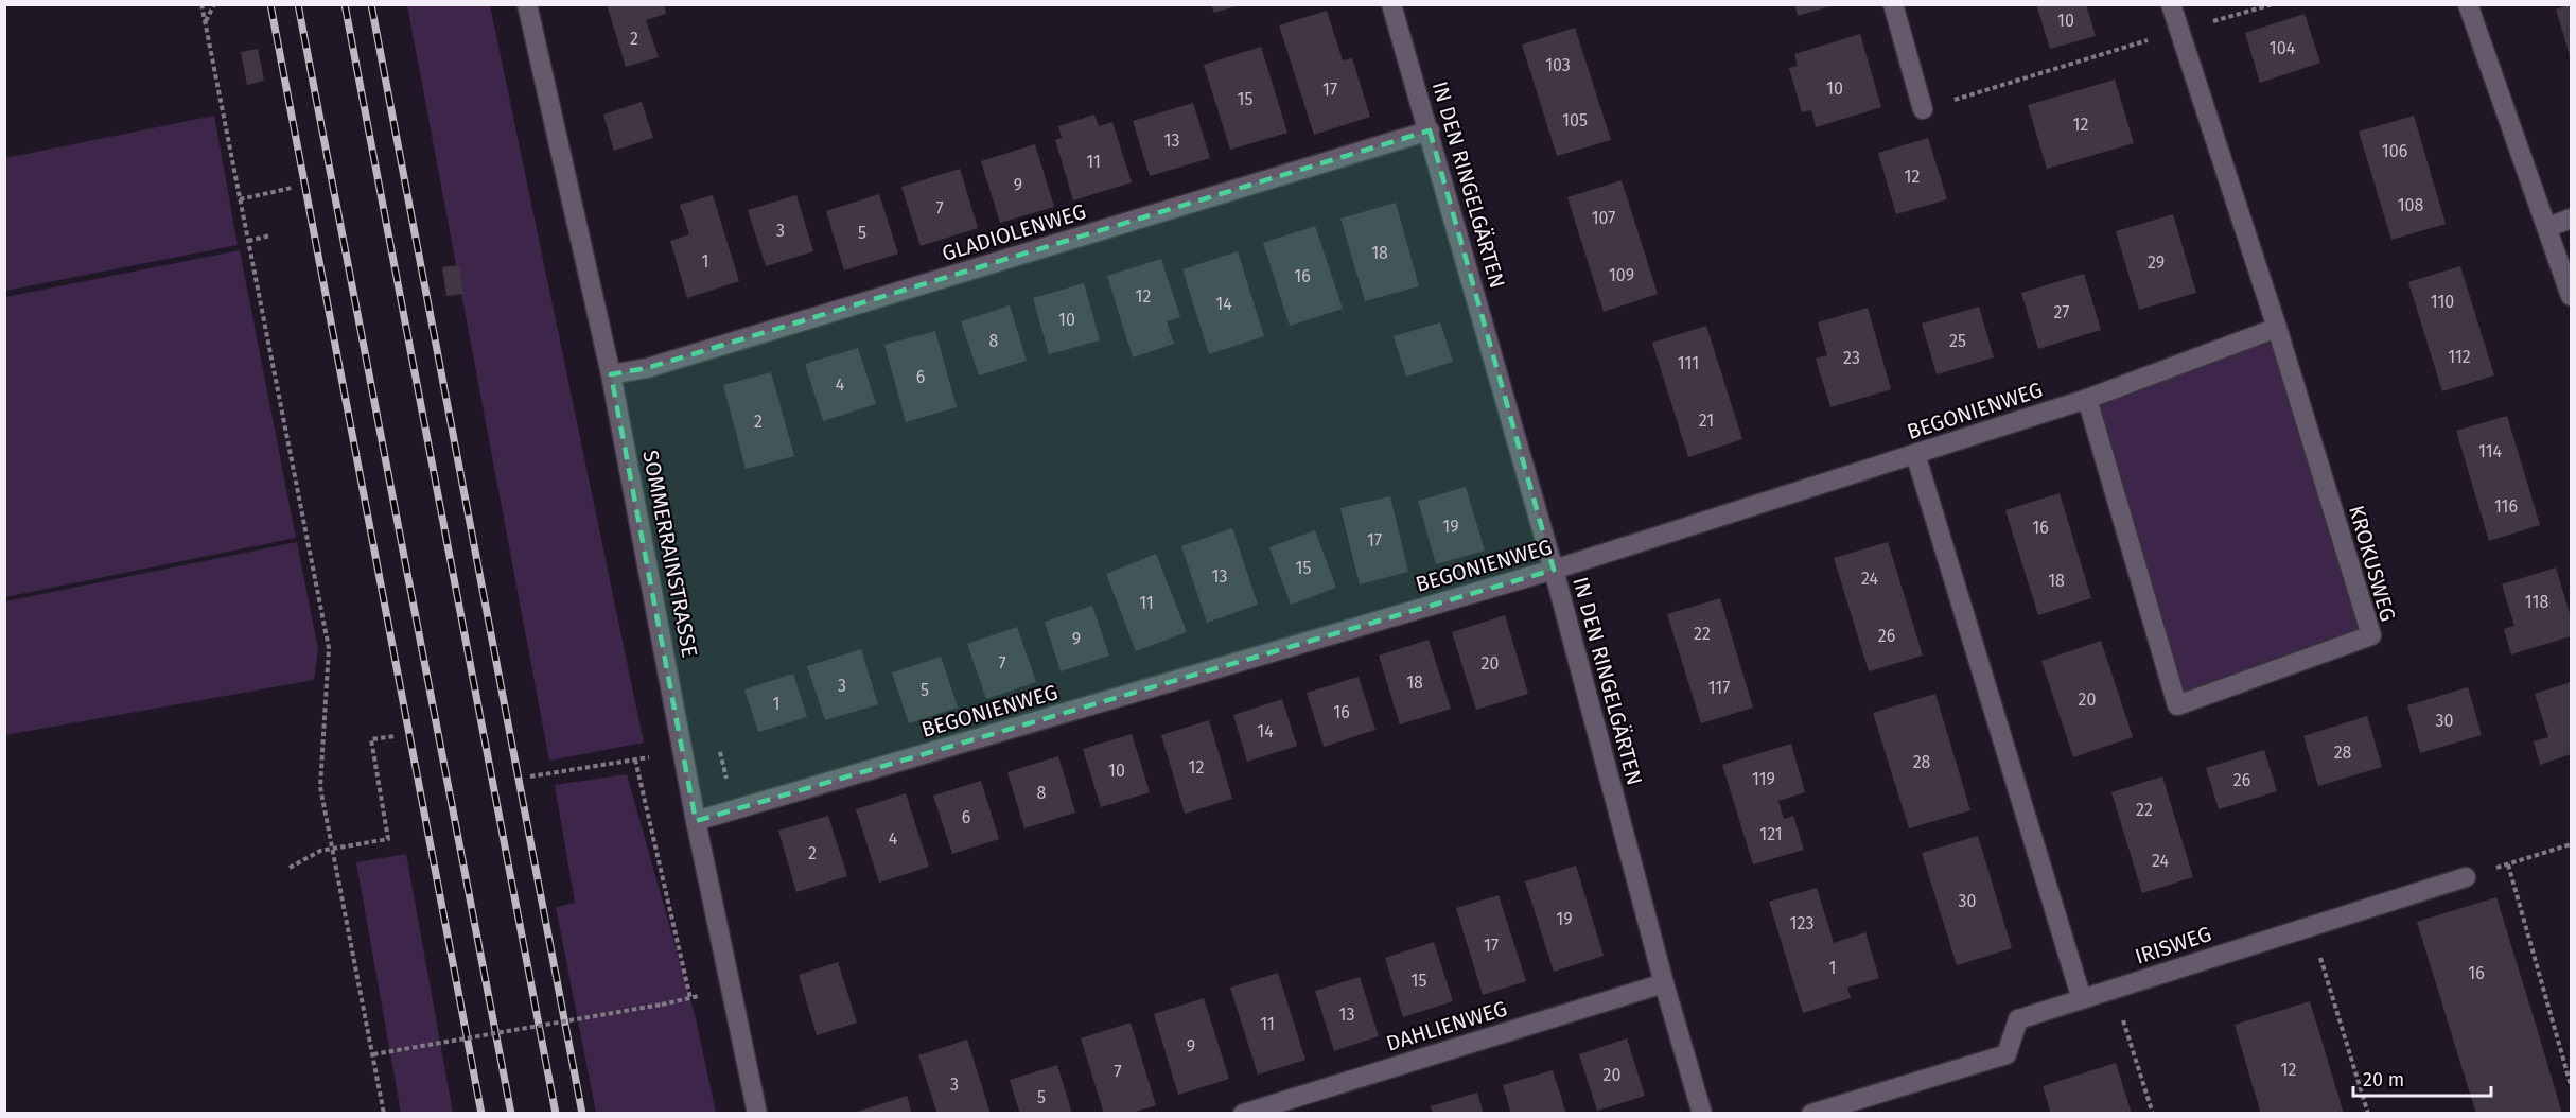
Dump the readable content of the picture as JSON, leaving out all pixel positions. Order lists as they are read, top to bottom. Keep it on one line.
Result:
{"streets":{"street":["IN DEN RINGELGÄRTEN","GLADIOLENWEG","BEGONIENWEG","SOMMERRAINSTRASSE","KROKUSWEG","IRISWEG","DAHLIENWEG"]},"crossings":[["IN DEN RINGELGÄRTEN","GLADIOLENWEG"],["IN DEN RINGELGÄRTEN","BEGONIENWEG"],["IN DEN RINGELGÄRTEN","DAHLIENWEG"],["GLADIOLENWEG","SOMMERRAINSTRASSE"],["BEGONIENWEG","SOMMERRAINSTRASSE"],["BEGONIENWEG","KROKUSWEG"]],"house_numbers":["10","2","104","103","10","17","15","105","12","13","106","11","12","9","108","7","107","3","5","18","1","29","109","16","12","110","14","27","10","8","25","112","23","111","6","4","21","2","114","116","19","16","17","15","13","24","18","118","11","22","26","9","7","20","18","3","117","5","20","1","16","30","14","28","28","12","10","119","26","8","22","6","121","4","2","24","30","19","123","17","1","16","15","13","11","9","12","7","20","3","5"],"scale_bar":"20 m"}
